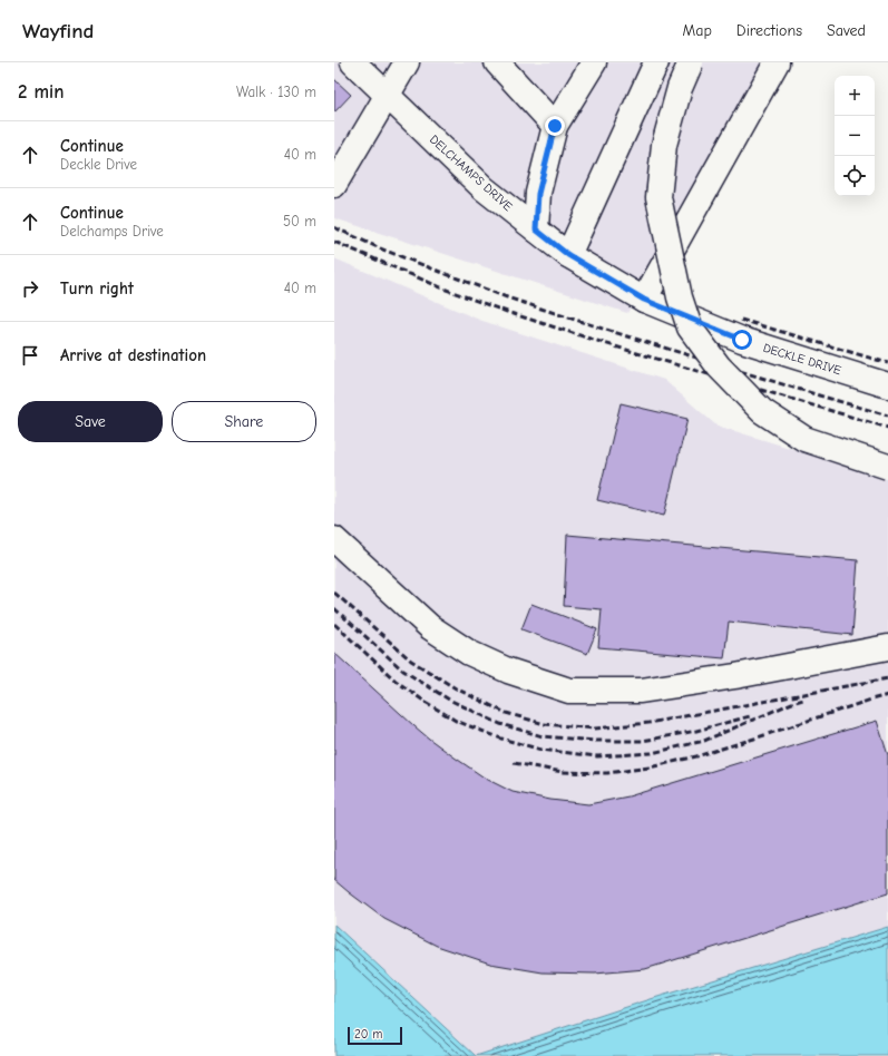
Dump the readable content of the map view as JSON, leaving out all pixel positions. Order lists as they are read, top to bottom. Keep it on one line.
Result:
{"streets":{"street":["DELCHAMPS DRIVE","DECKLE DRIVE"]},"crossings":[["DELCHAMPS DRIVE","DECKLE DRIVE"]],"scale_bar":"20 m","page":{"header":"Wayfind","nav":["Map","Directions","Saved"],"heading":["2 min","Walk · 130 m"],"map_buttons":["+","−"],"list":[["Continue","Deckle Drive","40 m"],["Continue","Delchamps Drive","50 m"],["Turn right","40 m"],"Arrive at destination"],"buttons":["Save","Share"],"scale":"20 m"}}
